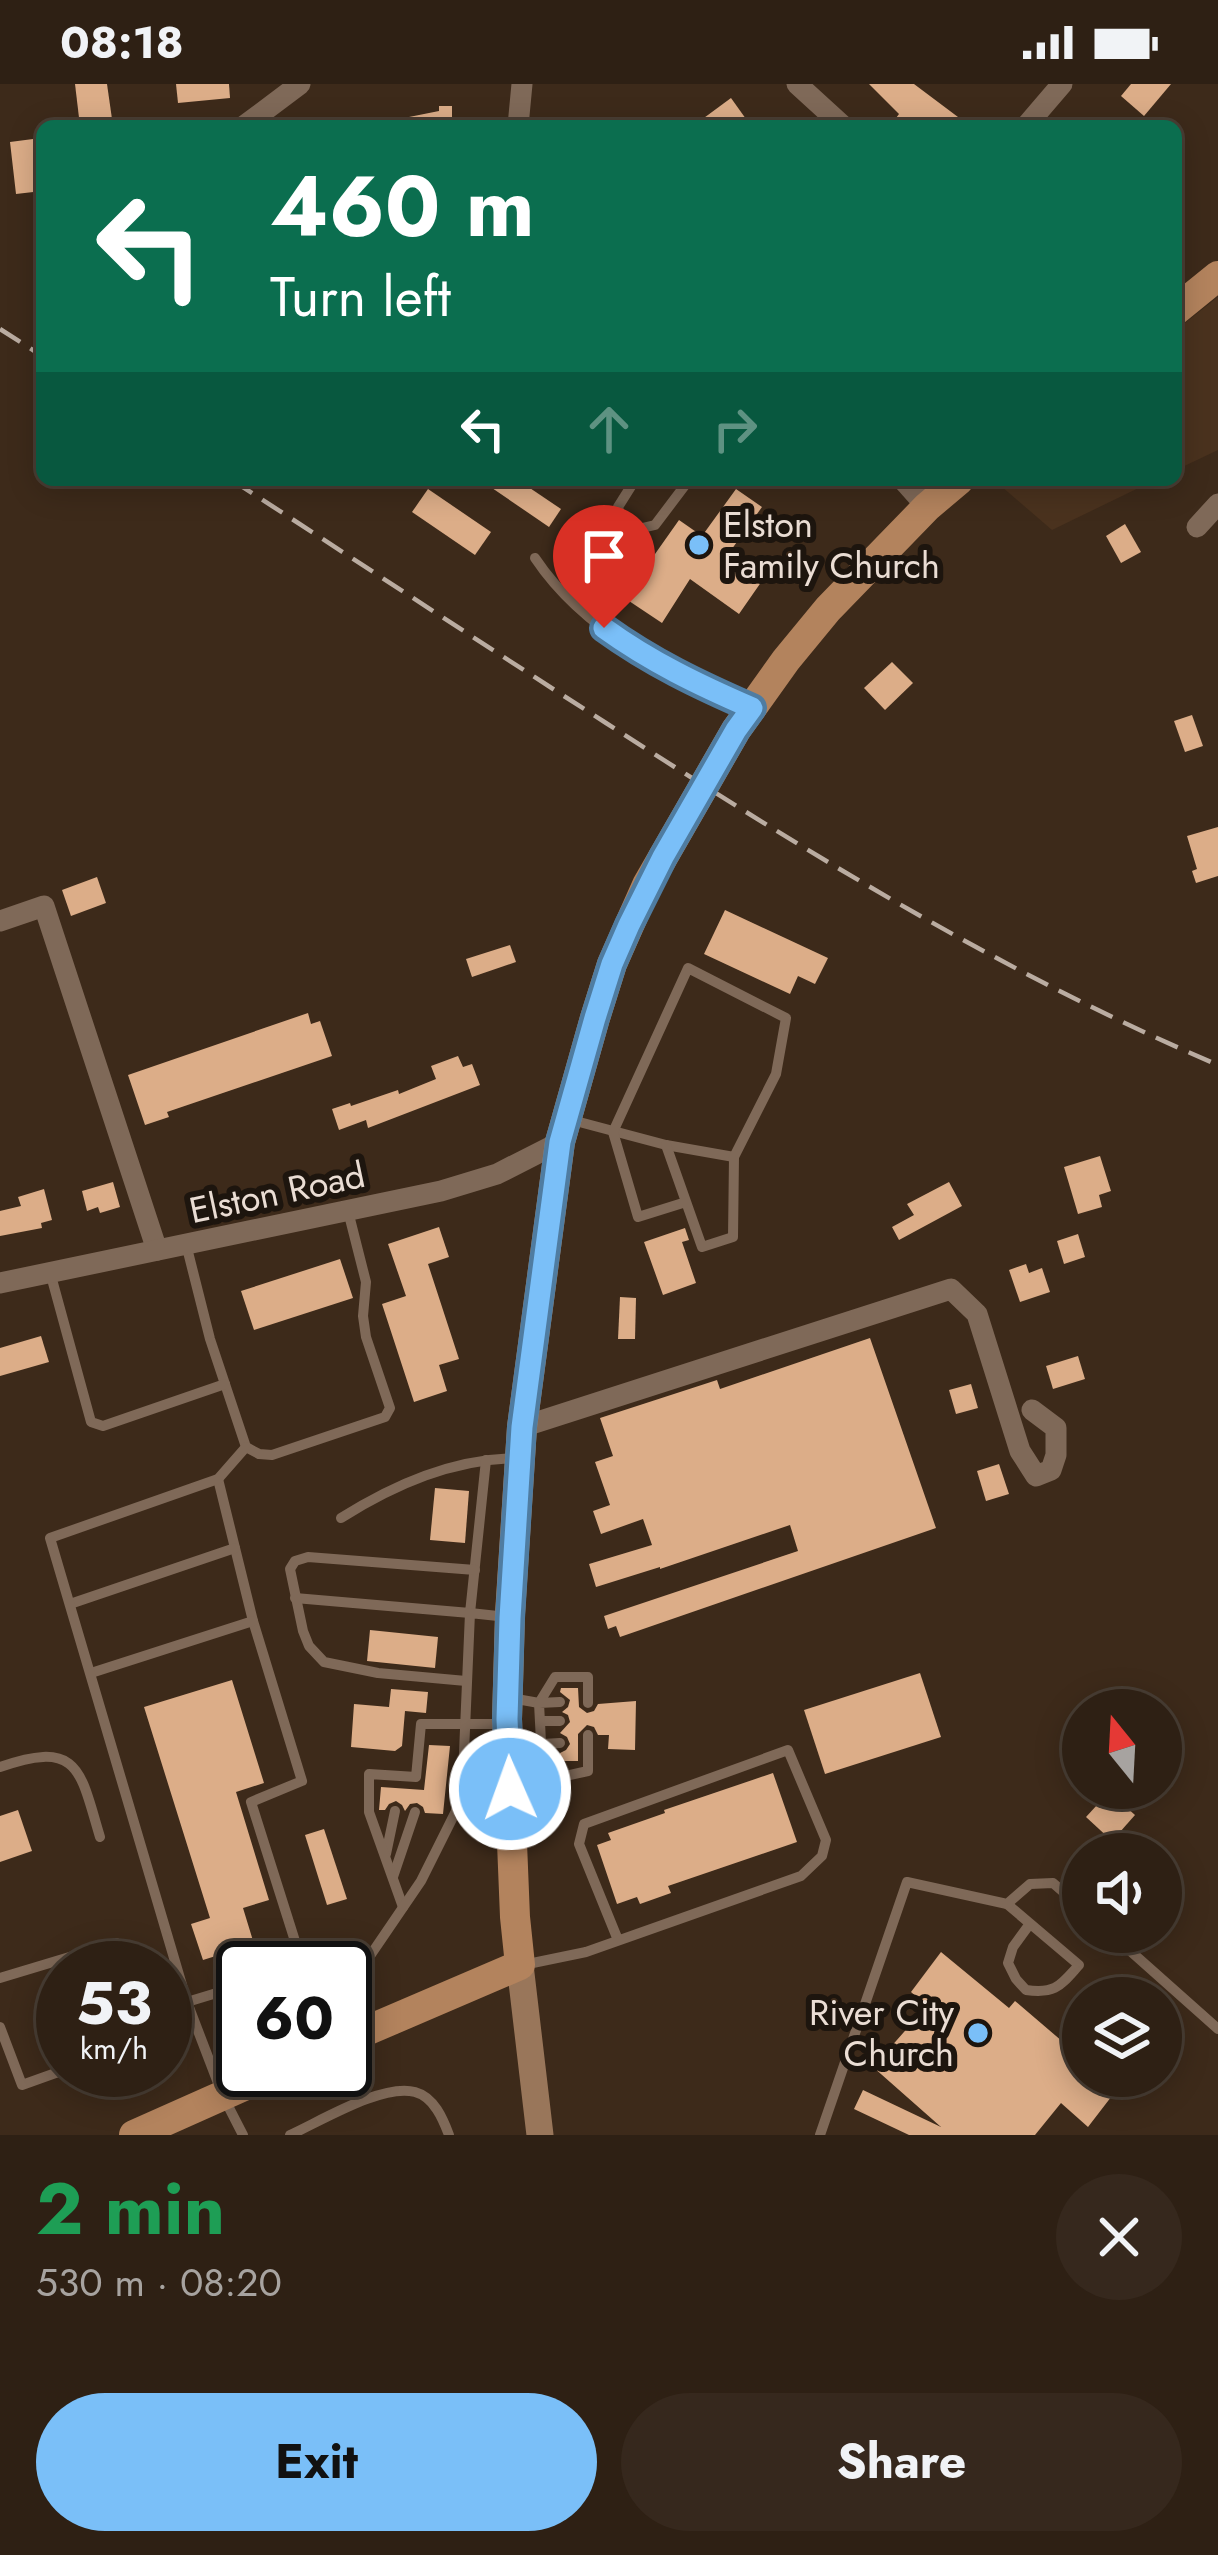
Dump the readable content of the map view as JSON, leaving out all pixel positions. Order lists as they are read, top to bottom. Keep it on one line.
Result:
{"streets":{"street":["Elston Road"]},"places":["Elston Family Church","River City Church"],"north":"top","page":{"status":"08:18","turn":["460 m","Turn left"],"speed":"53 km/h","limit":"60","heading":["2 min","530 m · 08:20"],"buttons":["Exit","Share"]}}
